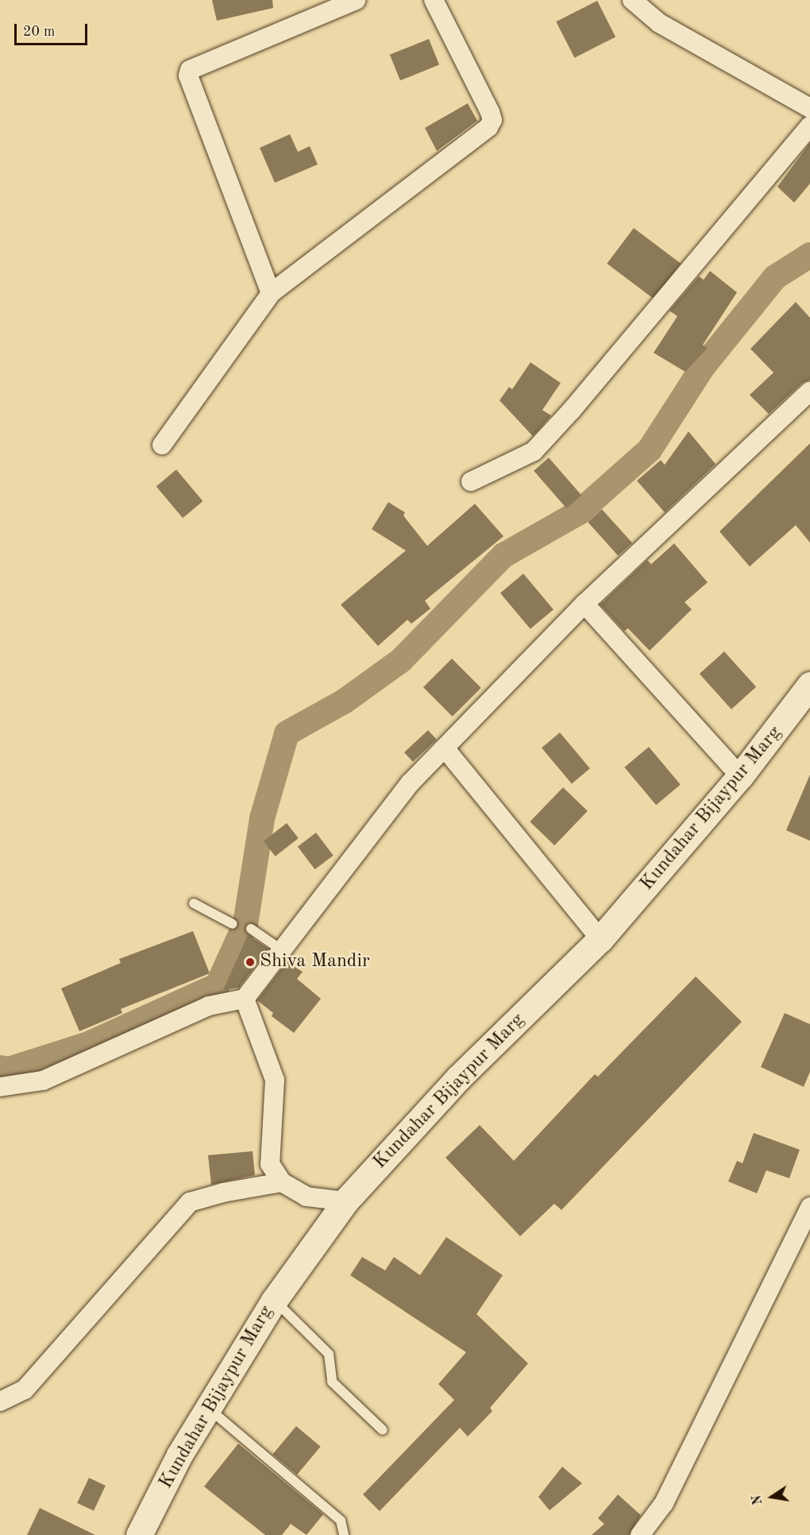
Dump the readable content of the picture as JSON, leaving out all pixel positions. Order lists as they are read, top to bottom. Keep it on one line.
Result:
{"streets":{"main road":["Kundahar Bijaypur Marg"]},"places":["Shiva Mandir"],"scale_bar":"20 m","north":"left"}
